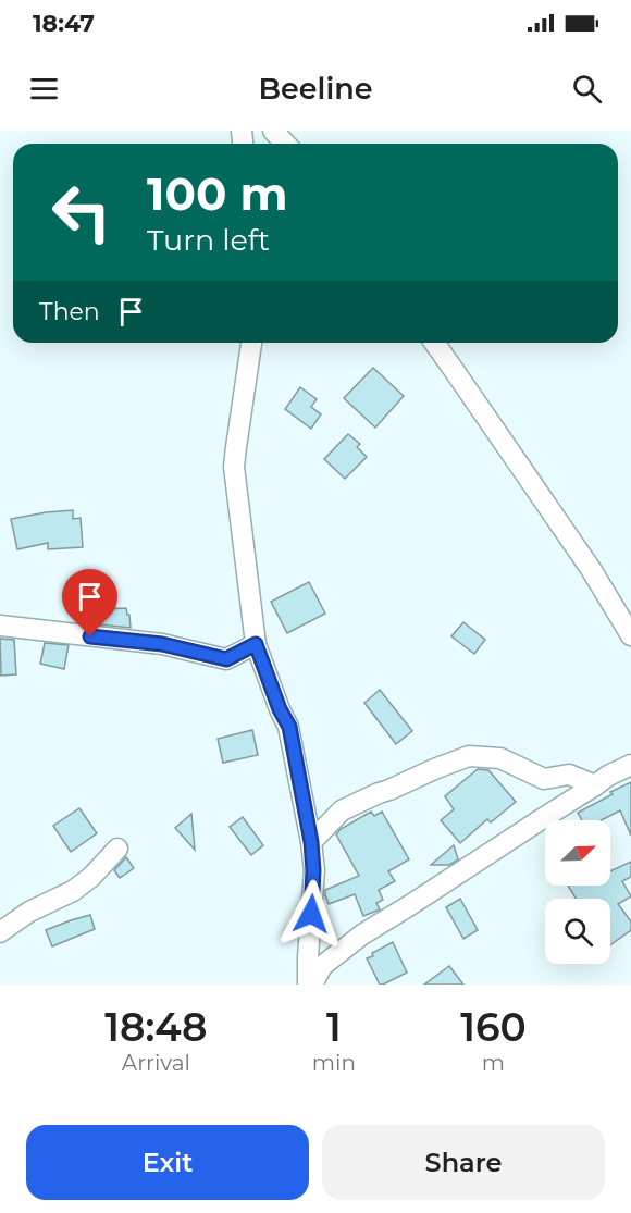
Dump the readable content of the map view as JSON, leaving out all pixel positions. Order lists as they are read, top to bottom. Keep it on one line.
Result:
{"north":"top right","page":{"status":"18:47","header":"Beeline","turn":["100 m","Turn left"],"then":"Then","eta":["18:48","Arrival","1","min","160","m"],"buttons":["Exit","Share"]}}
